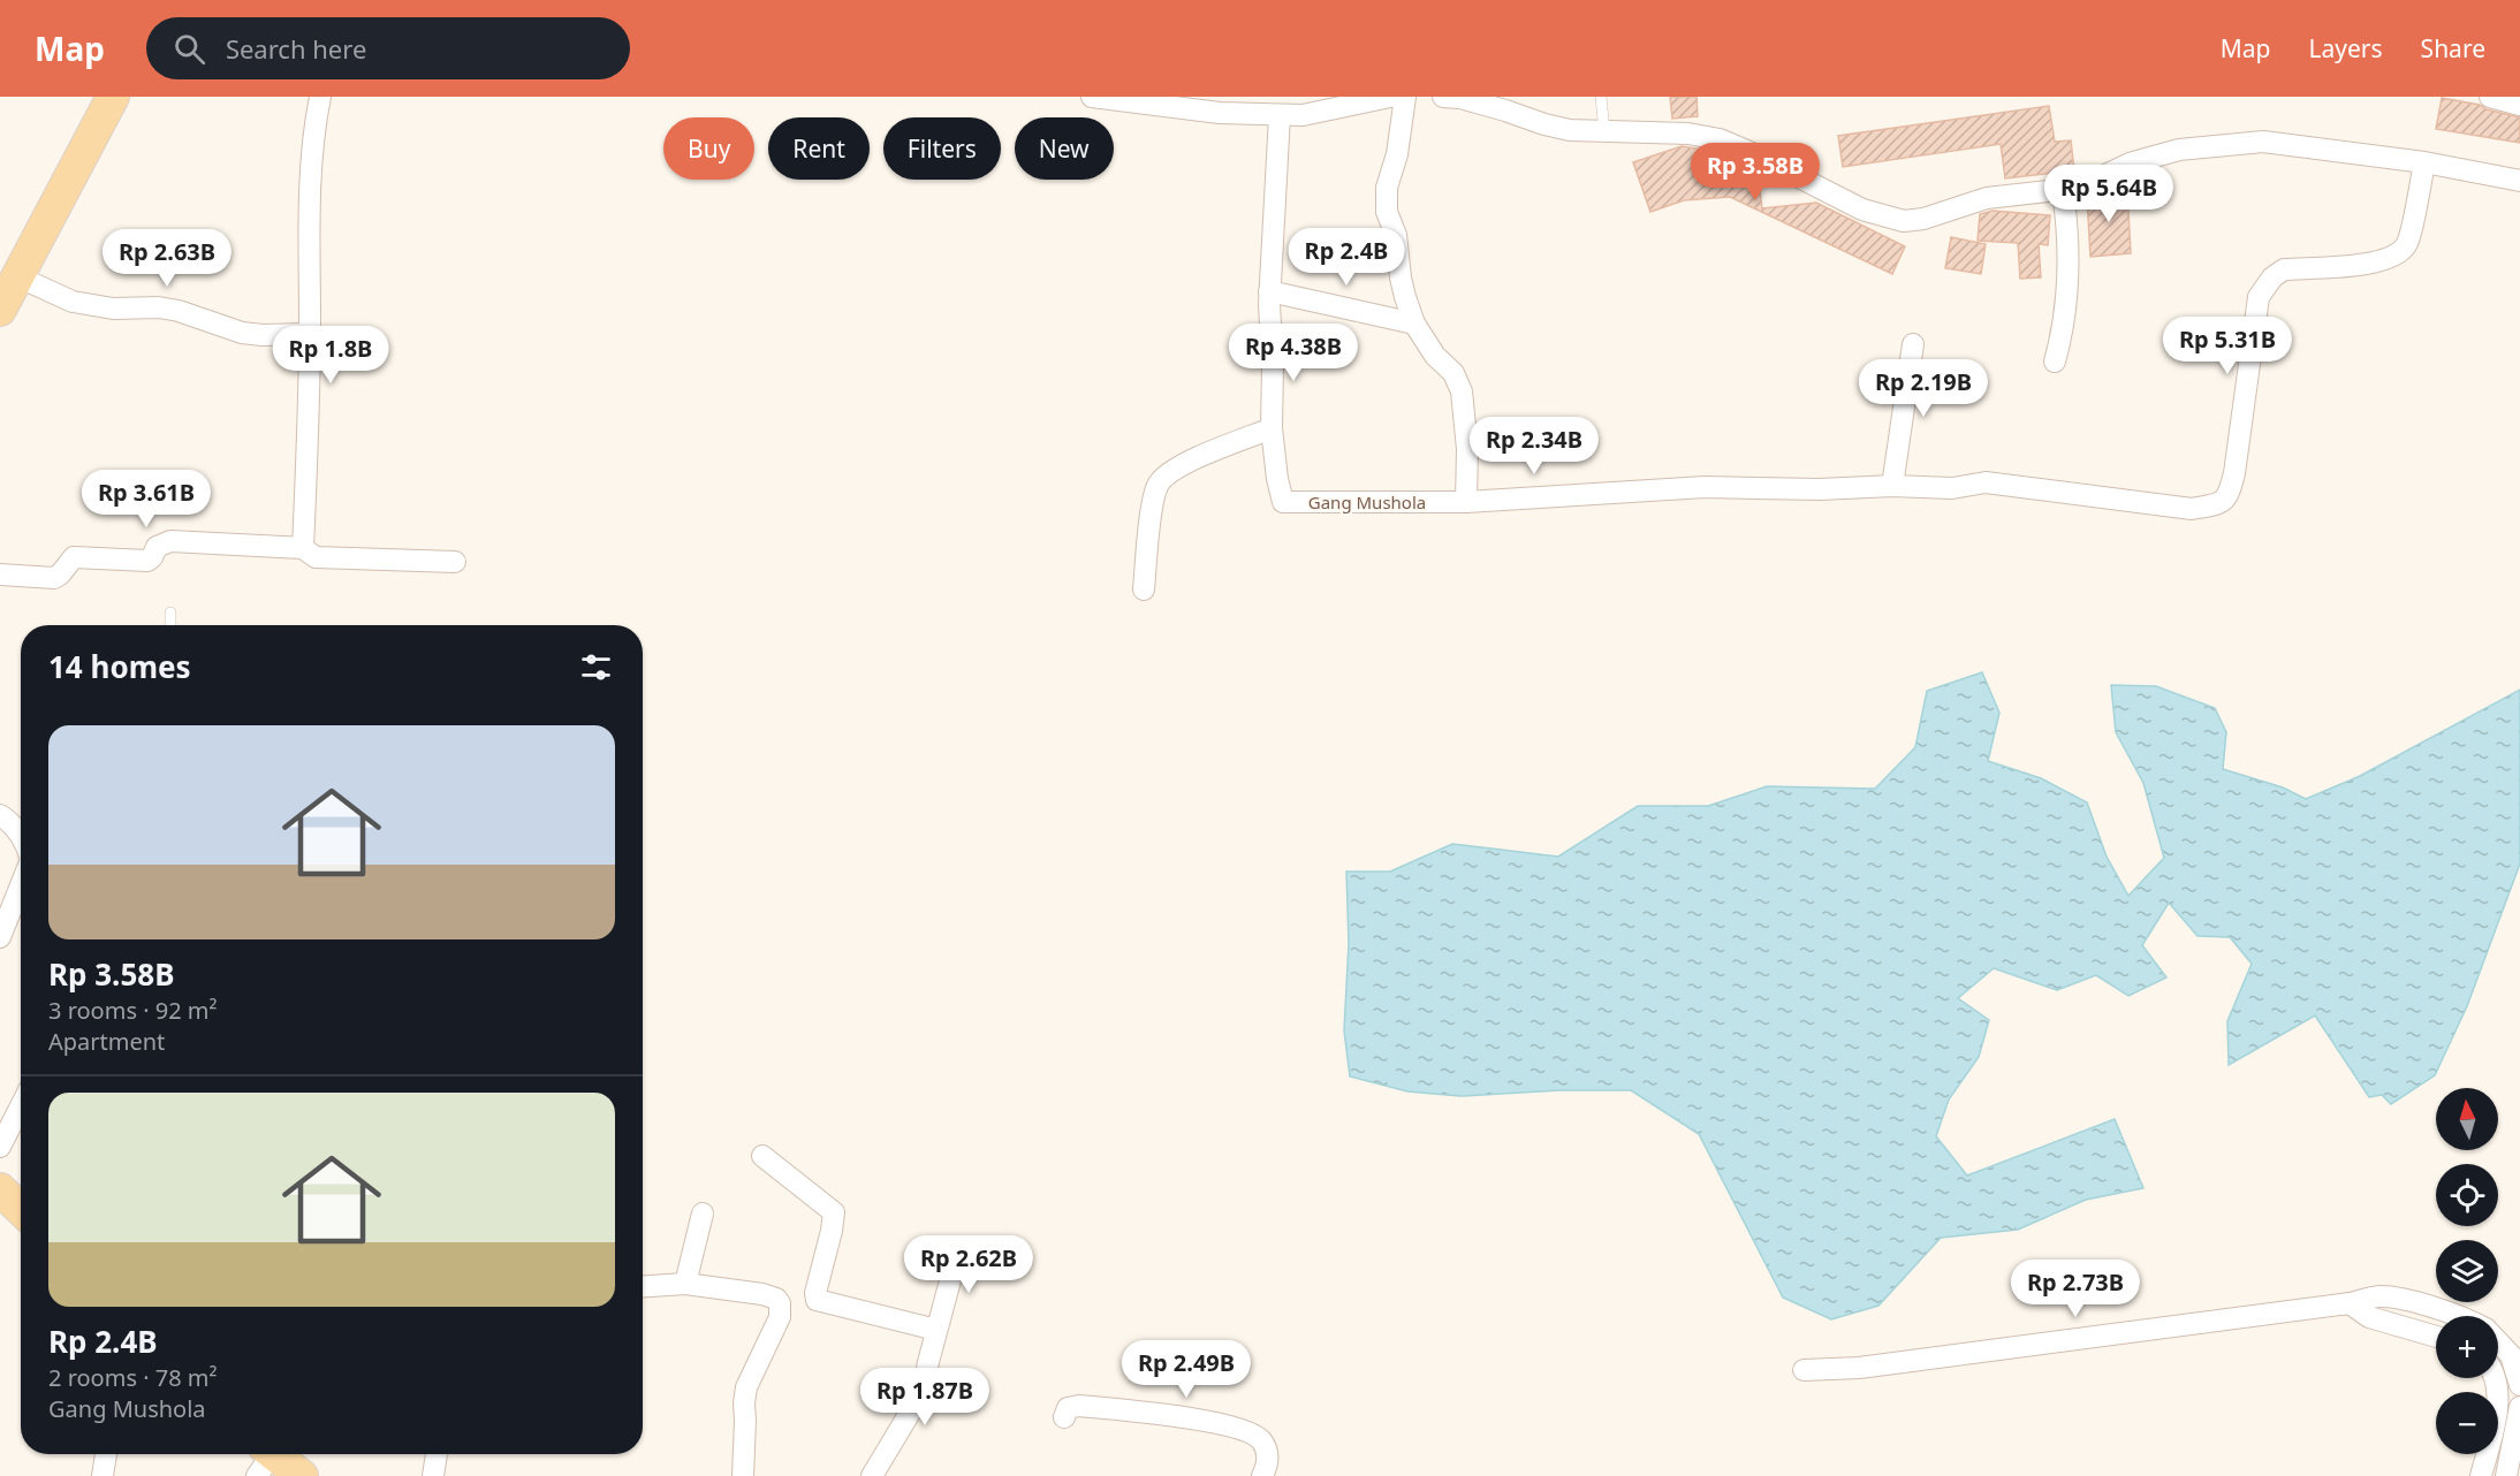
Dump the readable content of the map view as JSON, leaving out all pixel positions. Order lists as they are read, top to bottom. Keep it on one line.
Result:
{"streets":{"street":["Gang Mushola"]},"north":"top","page":{"header":"Map","search":"Search here","nav":["Map","Layers","Share"],"chip":["Buy","Rent","Filters","New"],"price":["Rp 3.58B","Rp 5.64B","Rp 2.4B","Rp 2.63B","Rp 5.31B","Rp 4.38B","Rp 1.8B","Rp 2.19B","Rp 2.34B","Rp 3.61B","Rp 2.62B","Rp 2.73B","Rp 2.49B","Rp 1.87B"],"heading":"14 homes","list":[{"name":"Rp 3.58B","note":"3 rooms · 92 m² · Apartment"},{"name":"Rp 2.4B","note":"2 rooms · 78 m² · Gang Mushola"}],"map_buttons":["+","−"]}}
